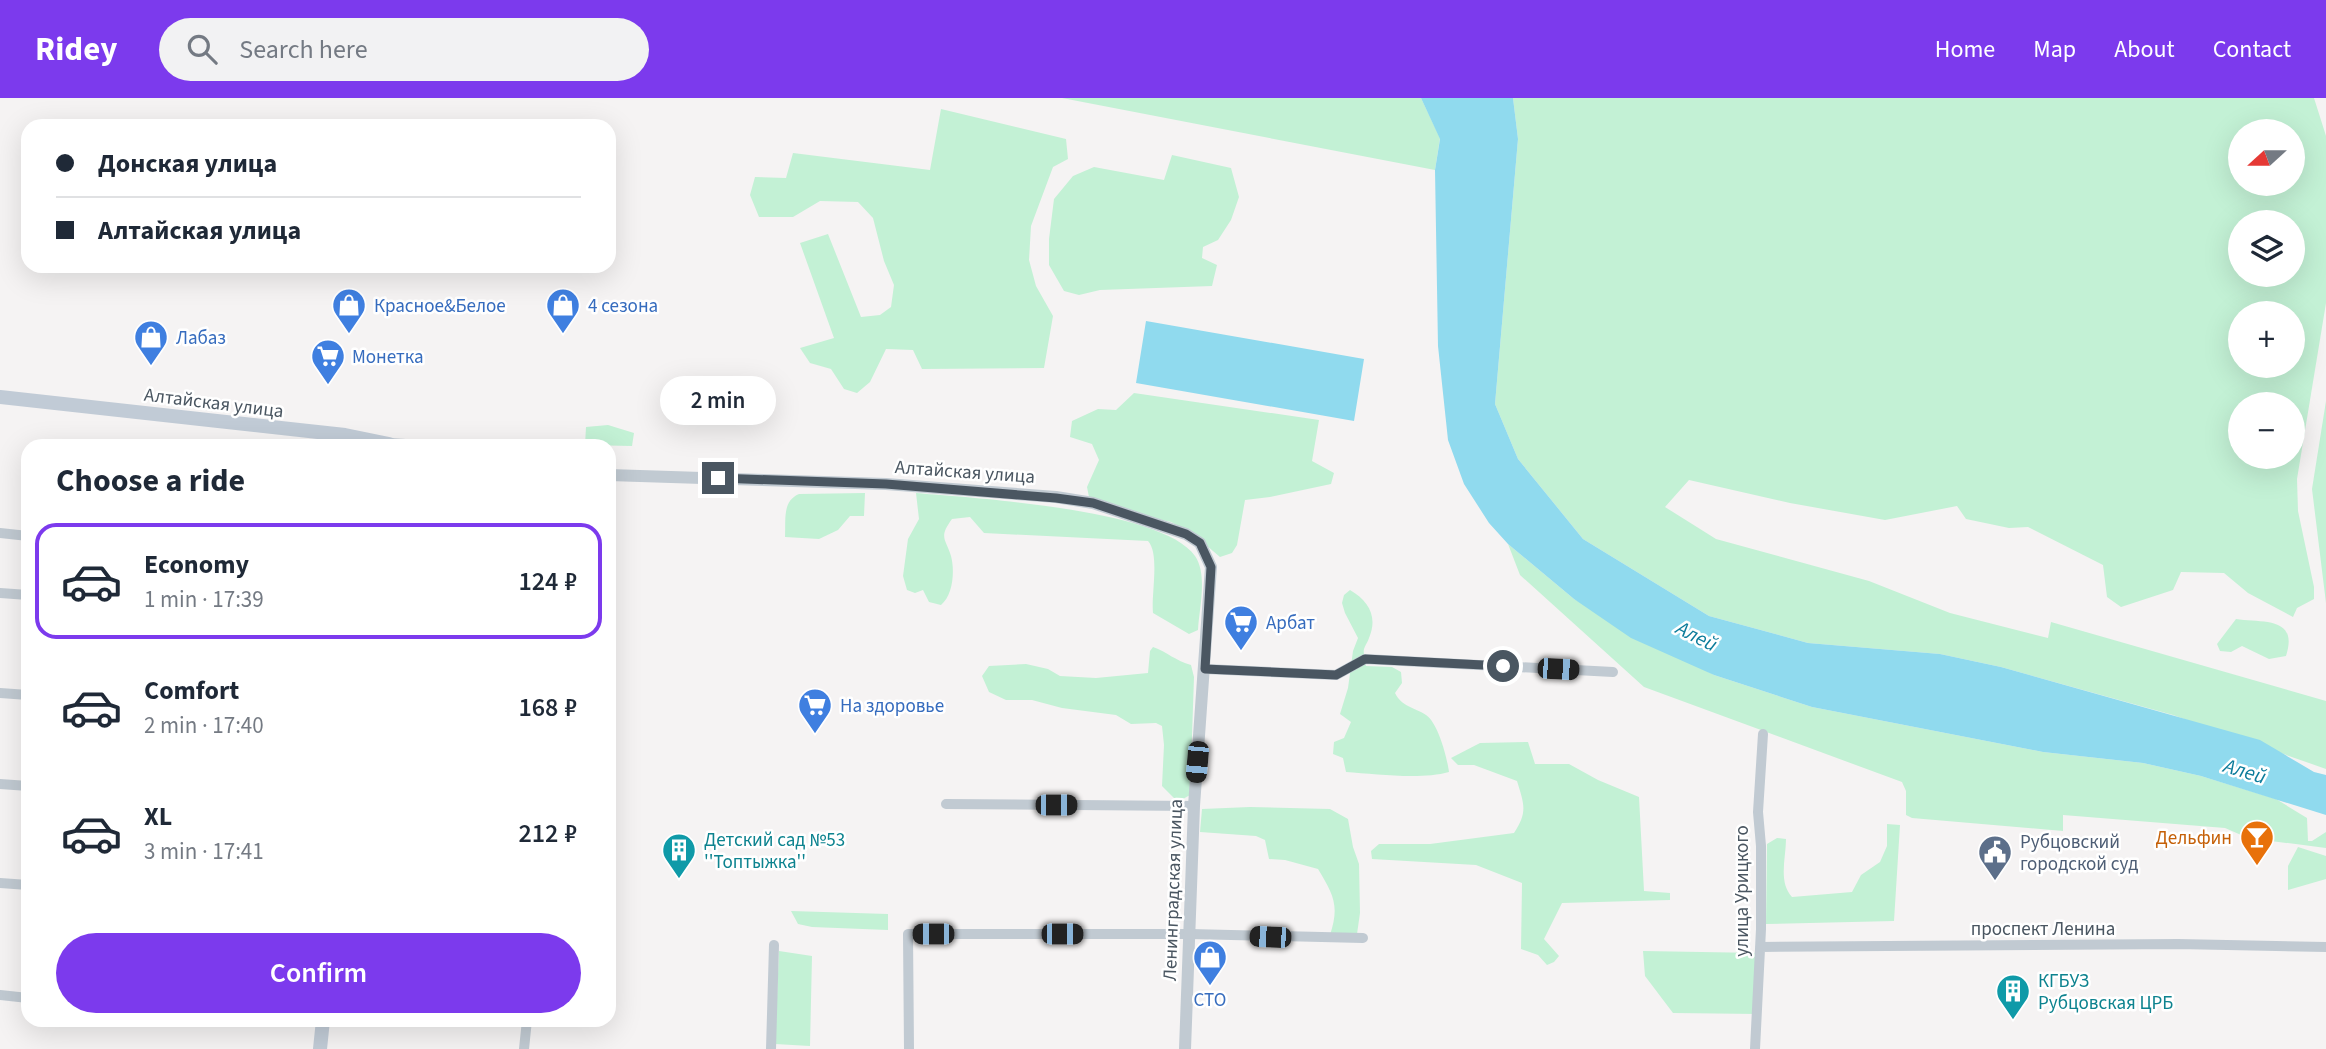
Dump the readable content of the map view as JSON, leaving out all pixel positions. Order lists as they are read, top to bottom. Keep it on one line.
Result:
{"streets":{"main road":["Алтайская улица"],"street":["Ленинградская улица","улица Урицкого","проспект Ленина"]},"crossings":[["Алтайская улица","Ленинградская улица"],["улица Урицкого","проспект Ленина"]],"water":["Алей"],"places":{"shop":["Красное&Белое","4 сезона","Лабаз","СТО"],"supermarket":["Монетка","Арбат","На здоровье"],"bar":["Дельфин"],"building":["Детский сад №53 ''Топтыжка''","КГБУЗ Рубцовская ЦРБ"],"public building":["Рубцовский городской суд"]},"north":"left","page":{"header":"Ridey","search":"Search here","nav":["Home","Map","About","Contact"],"map_buttons":["+","−"],"banner":["Донская улица","Алтайская улица"],"bubble":"2 min","heading":"Choose a ride","list":[{"name":"Economy","note":"1 min · 17:39","value":"124 ₽"},{"name":"Comfort","note":"2 min · 17:40","value":"168 ₽"},{"name":"XL","note":"3 min · 17:41","value":"212 ₽"}],"buttons":"Confirm"}}
